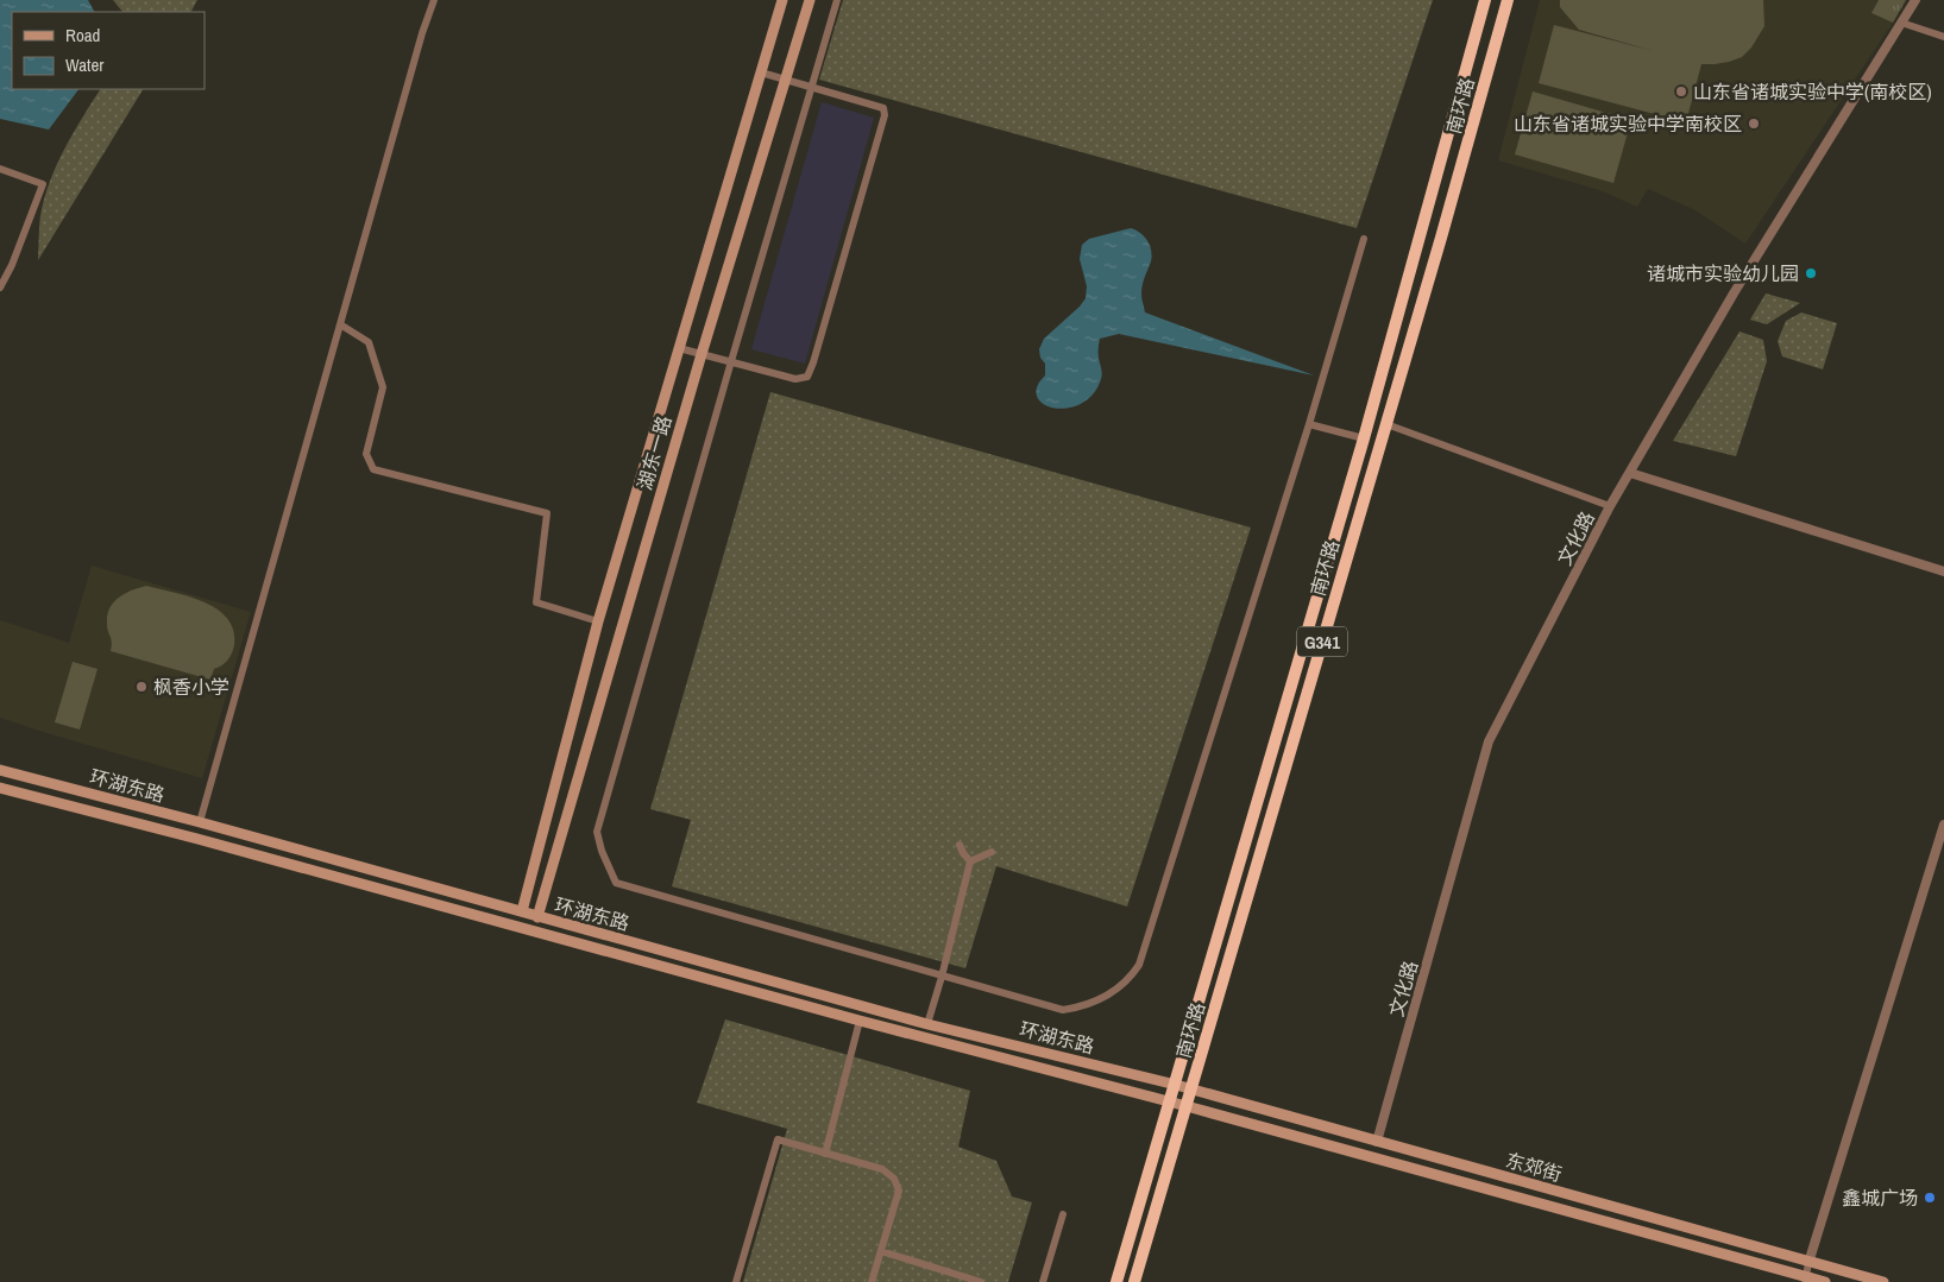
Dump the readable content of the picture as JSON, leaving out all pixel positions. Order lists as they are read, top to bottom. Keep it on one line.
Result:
{"streets":{"highway":["南环路","G341"],"main road":["湖东一路","环湖东路","东郊街"],"street":["文化路"]},"crossings":[["南环路","环湖东路"],["南环路","东郊街"],["湖东一路","环湖东路"],["文化路","东郊街"],["环湖东路","东郊街"]],"places":["山东省诸城实验中学(南校区)","山东省诸城实验中学南校区","诸城市实验幼儿园","枫香小学","鑫城广场"],"legend":["Road","Water"]}
